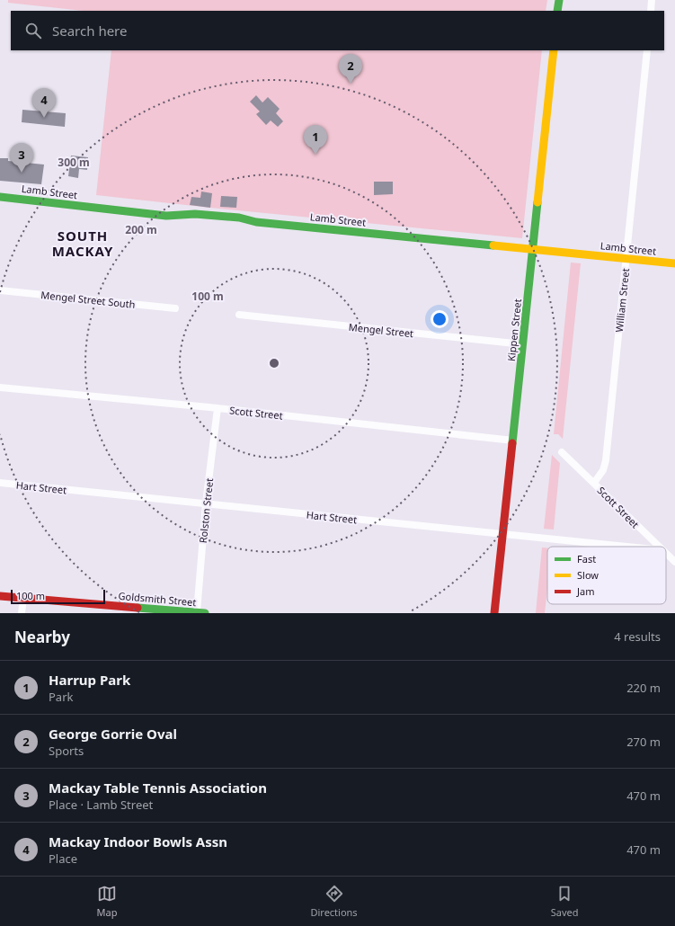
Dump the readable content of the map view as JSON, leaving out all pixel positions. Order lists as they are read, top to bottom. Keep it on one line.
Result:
{"streets":{"street":["Lamb Street","Mengel Street South","William Street","Mengel Street","Kippen Street","Scott Street","Hart Street","Rolston Street","Goldsmith Street"]},"crossings":[["Lamb Street","William Street"],["Lamb Street","Kippen Street"],["William Street","Scott Street"],["Mengel Street","Kippen Street"],["Kippen Street","Scott Street"],["Kippen Street","Hart Street"],["Scott Street","Rolston Street"],["Hart Street","Rolston Street"],["Rolston Street","Goldsmith Street"]],"districts":["SOUTH MACKAY"],"legend":["Fast","Slow","Jam"],"scale_bar":"100 m","page":{"search":"Search here","pins":["2","4","1","3"],"scale":"100 m","heading":["Nearby","4 results"],"list":[{"mark":"1","name":"Harrup Park","note":"Park","value":"220 m"},{"mark":"2","name":"George Gorrie Oval","note":"Sports","value":"270 m"},{"mark":"3","name":"Mackay Table Tennis Association","note":"Place · Lamb Street","value":"470 m"},{"mark":"4","name":"Mackay Indoor Bowls Assn","note":"Place","value":"470 m"}],"nav":["Map","Directions","Saved"]},"rings":["300 m","200 m","100 m"]}
